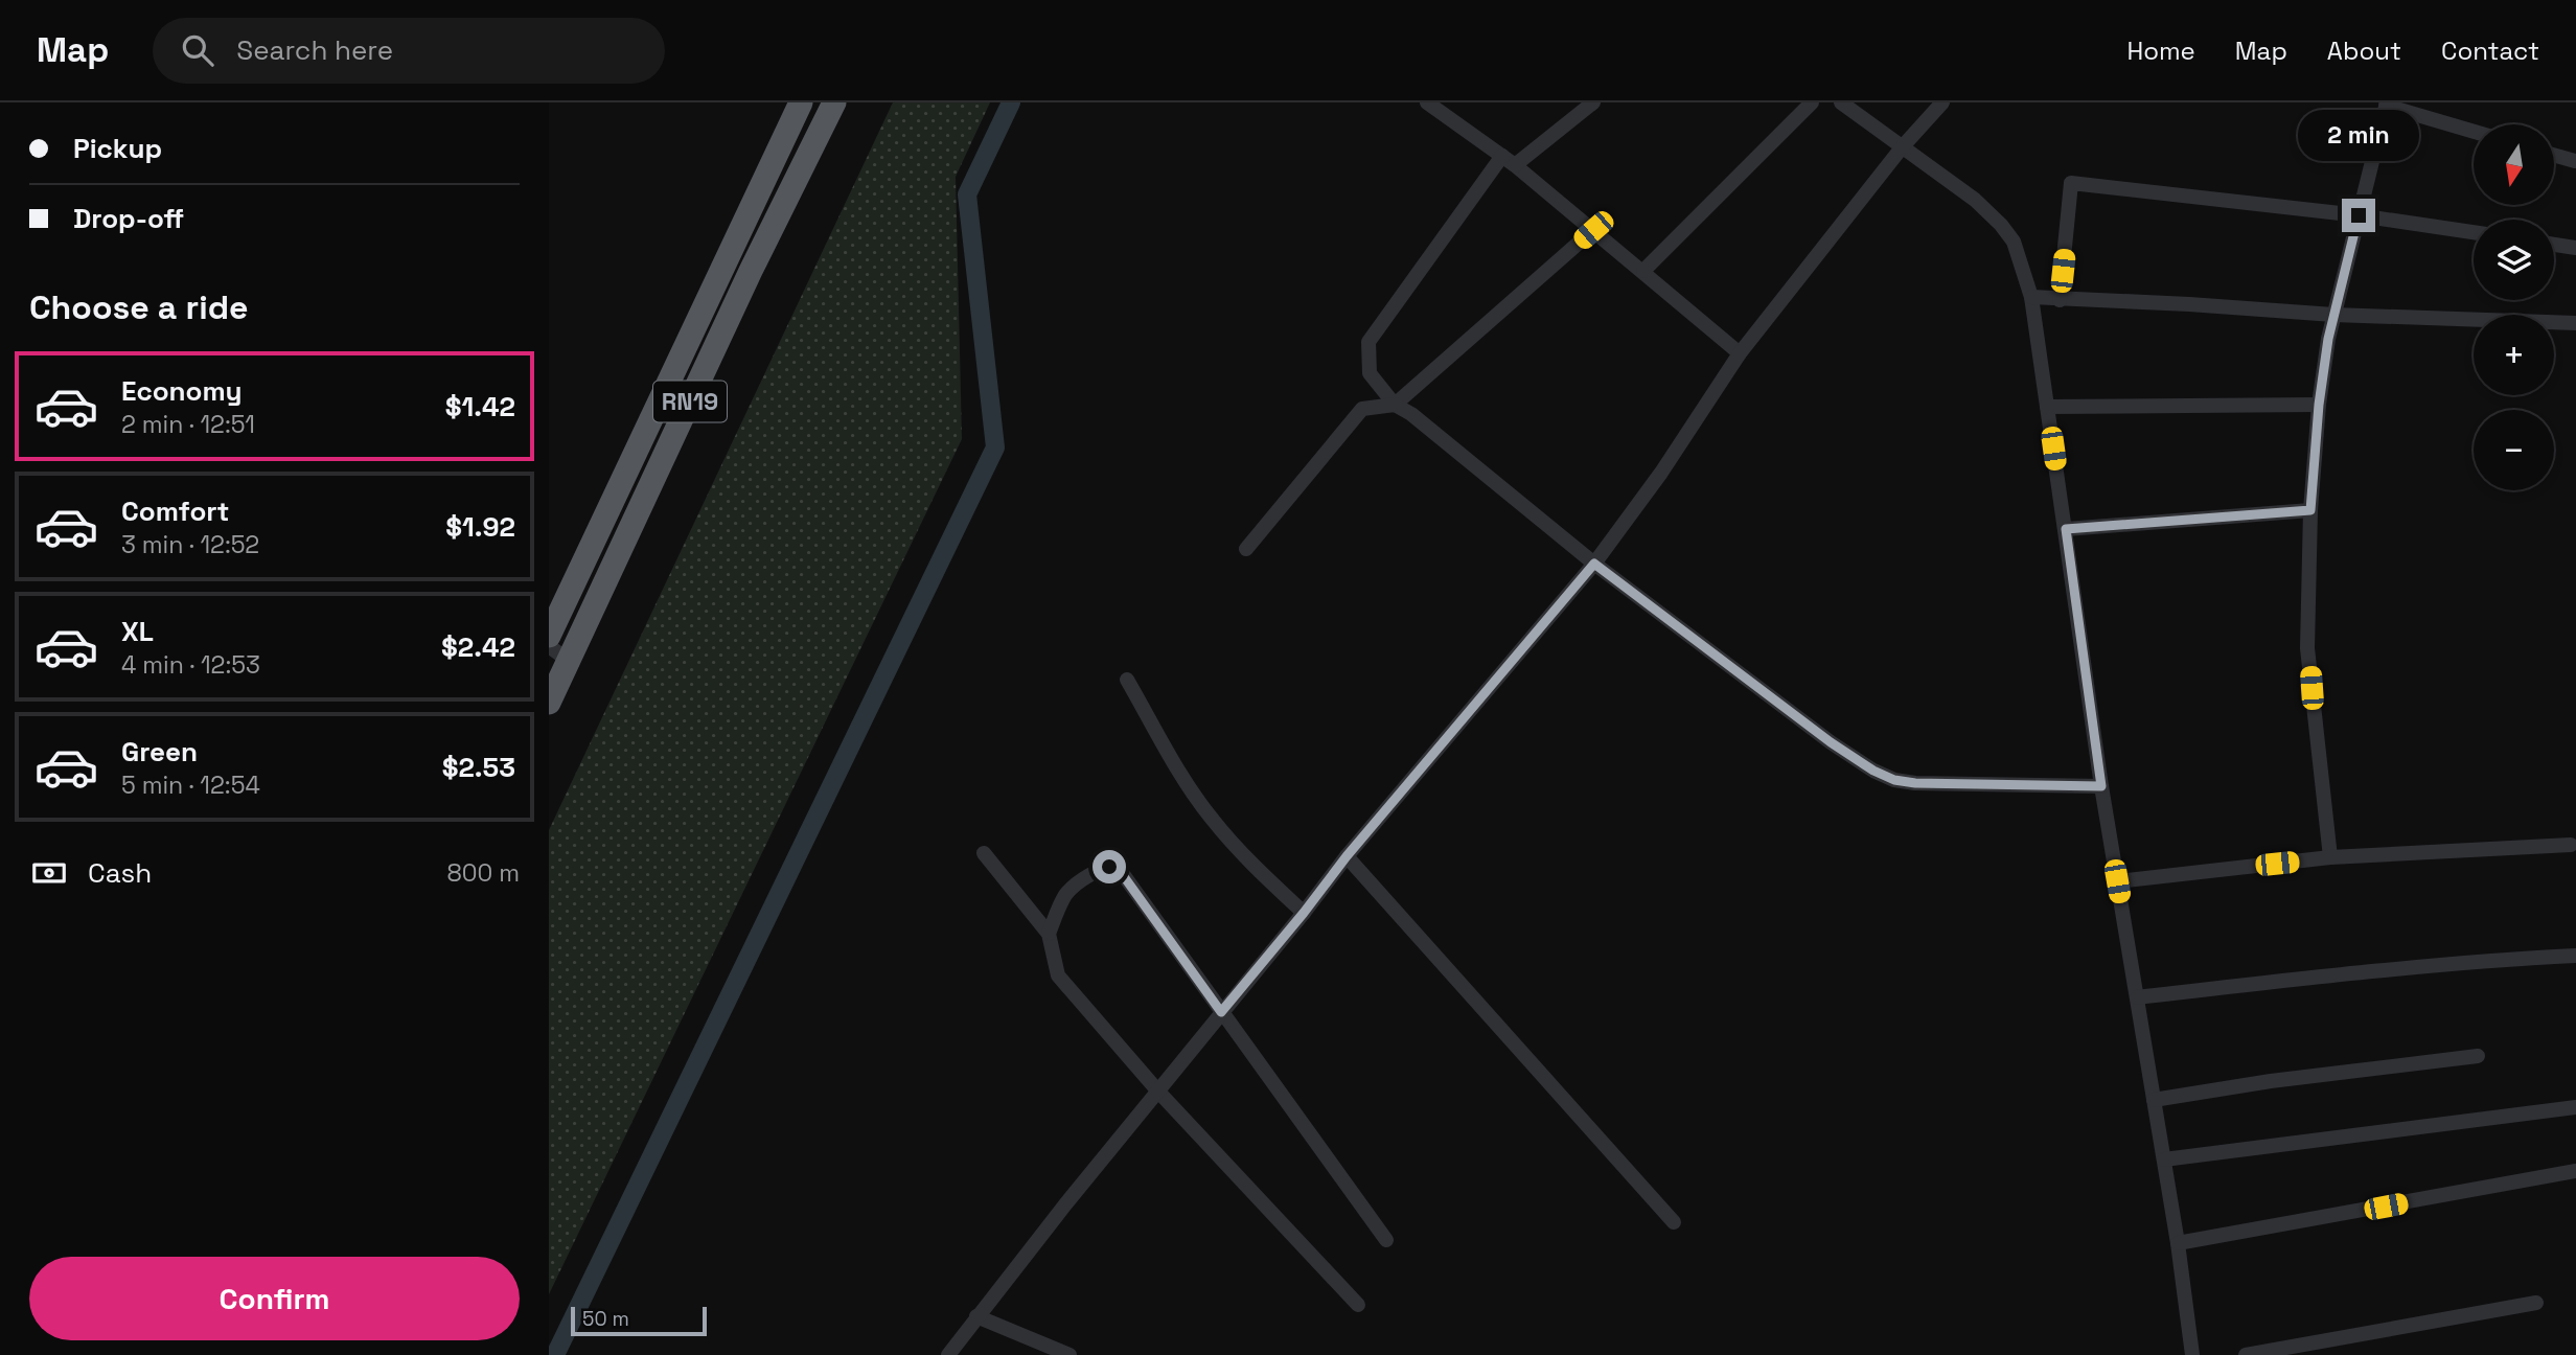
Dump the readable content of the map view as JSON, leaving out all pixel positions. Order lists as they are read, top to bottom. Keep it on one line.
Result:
{"streets":{"highway":["RN19"]},"scale_bar":"50 m","north":"bottom","page":{"header":"Map","search":"Search here","nav":["Home","Map","About","Contact"],"banner":["Pickup","Drop-off"],"bubble":"2 min","map_buttons":["+","−"],"heading":"Choose a ride","list":[{"name":"Economy","note":"2 min · 12:51","value":"$1.42"},{"name":"Comfort","note":"3 min · 12:52","value":"$1.92"},{"name":"XL","note":"4 min · 12:53","value":"$2.42"},{"name":"Green","note":"5 min · 12:54","value":"$2.53"}],"pay":["Cash","800 m"],"buttons":"Confirm","scale":"50 m"}}
